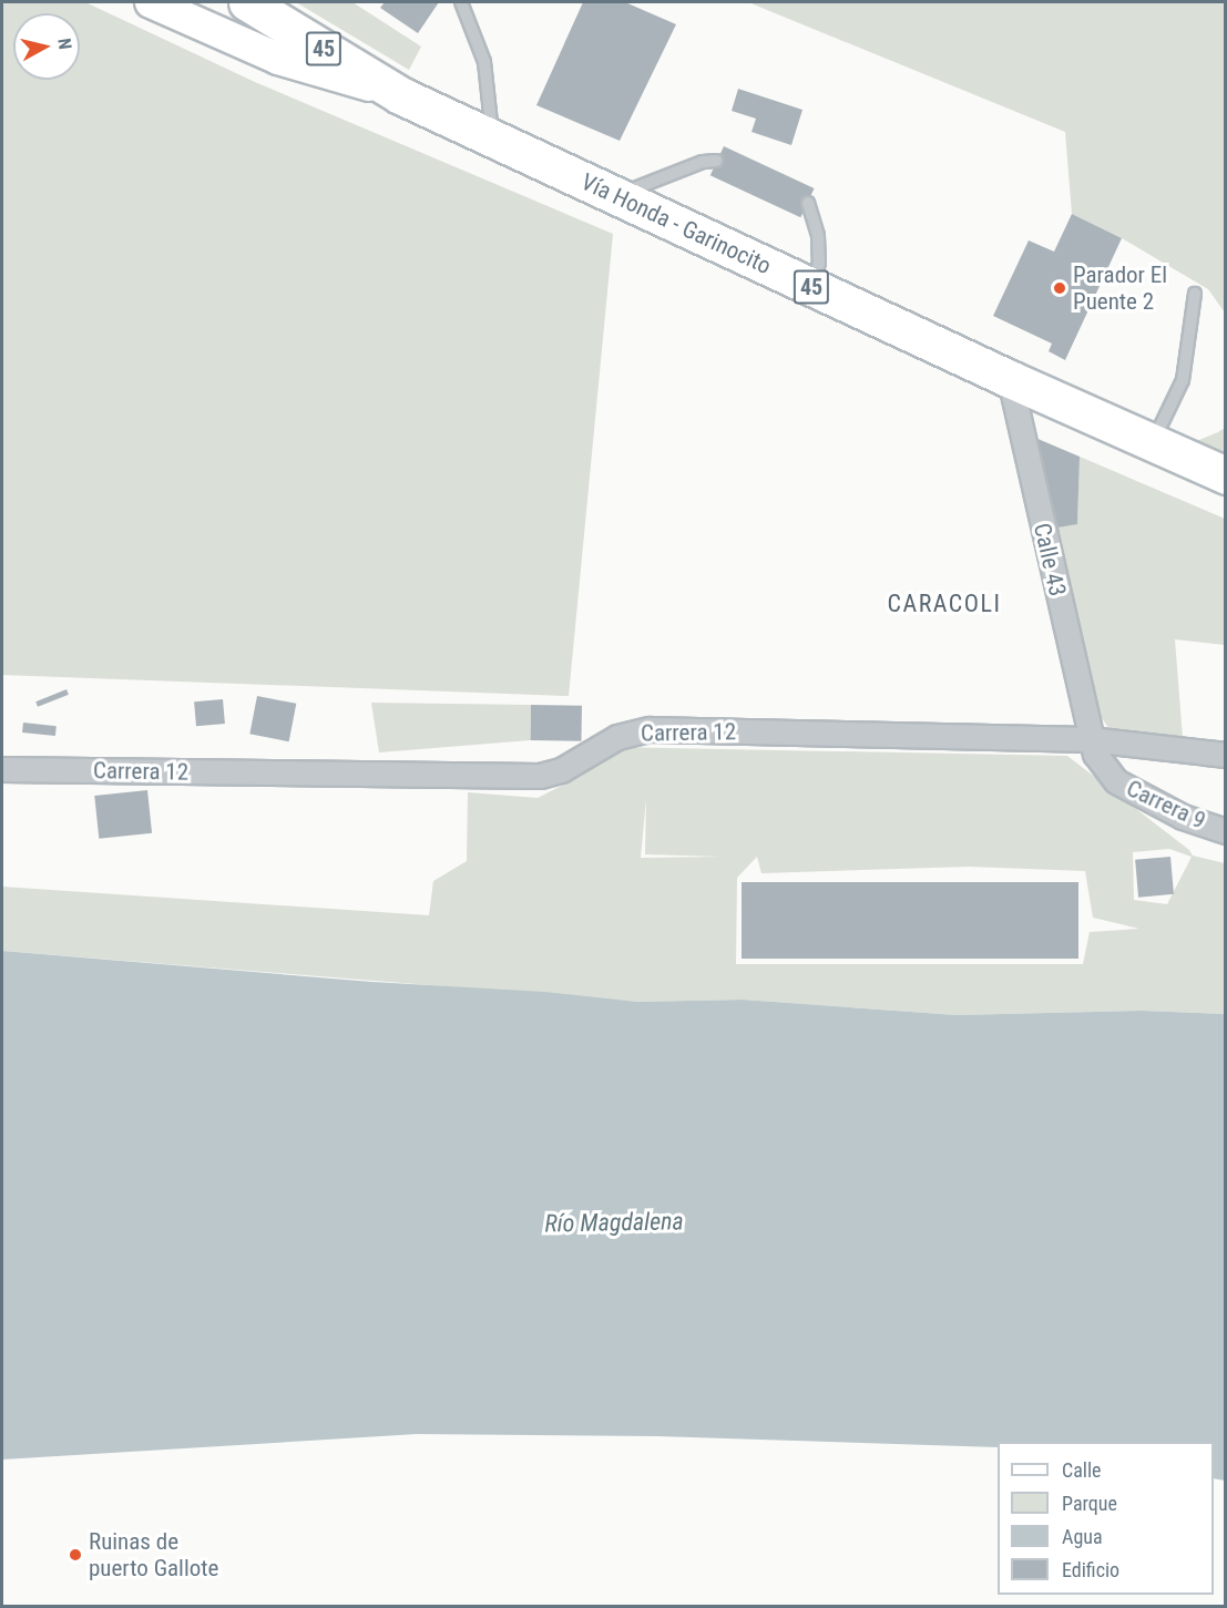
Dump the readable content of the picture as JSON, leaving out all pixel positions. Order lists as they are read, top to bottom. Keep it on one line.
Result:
{"streets":{"highway":["45","Vía Honda - Garinocito"],"street":["Calle 43","Carrera 12","Carrera 9"]},"crossings":[["Vía Honda - Garinocito","Calle 43"],["Calle 43","Carrera 12"],["Calle 43","Carrera 9"],["Carrera 12","Carrera 9"]],"districts":["CARACOLI"],"water":["Río Magdalena"],"places":["Parador El Puente 2","Ruinas de puerto Gallote"],"legend":["Calle","Parque","Agua","Edificio"],"north":"right"}
